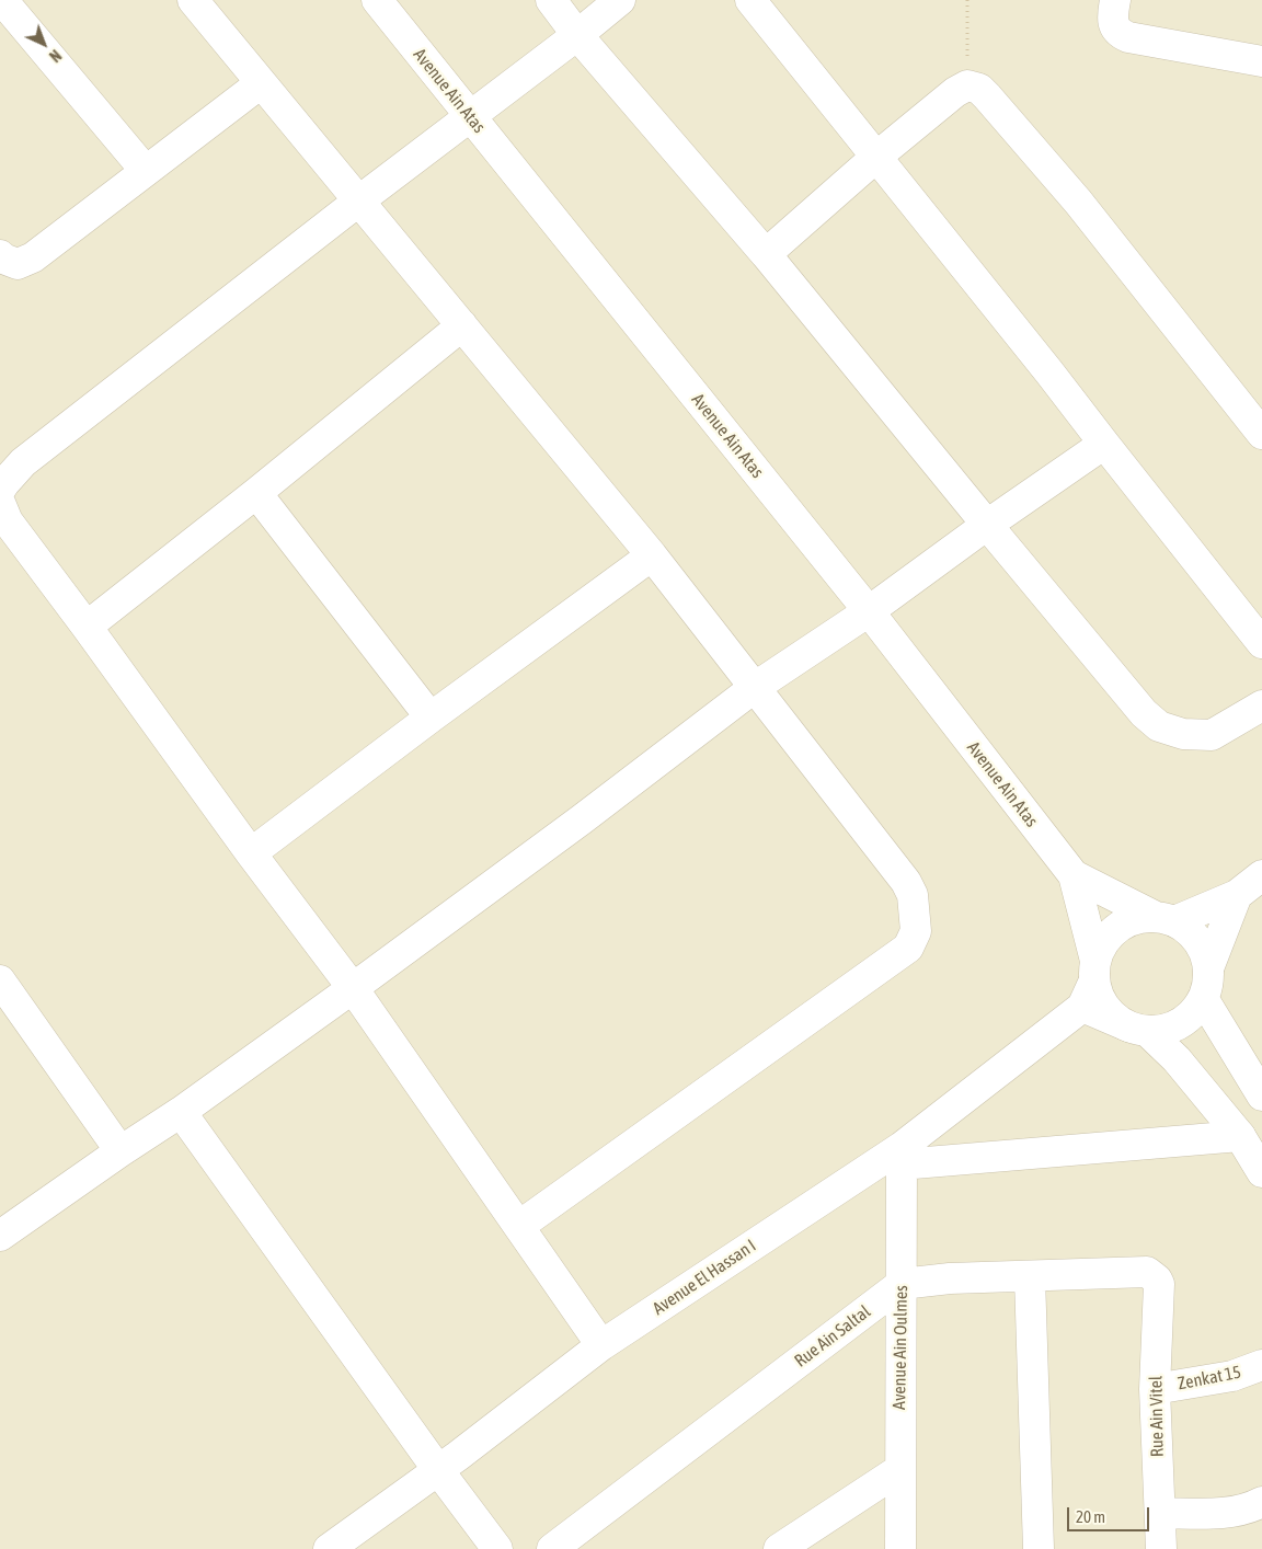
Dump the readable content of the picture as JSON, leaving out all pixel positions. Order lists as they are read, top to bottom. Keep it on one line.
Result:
{"streets":{"street":["Avenue Ain Atas","Avenue El Hassan I","Rue Ain Saltal","Avenue Ain Oulmes","Zenkat 15","Rue Ain Vitel"]},"crossings":[["Avenue El Hassan I","Avenue Ain Oulmes"],["Rue Ain Saltal","Avenue Ain Oulmes"],["Zenkat 15","Rue Ain Vitel"]],"scale_bar":"20 m","north":"bottom right"}
